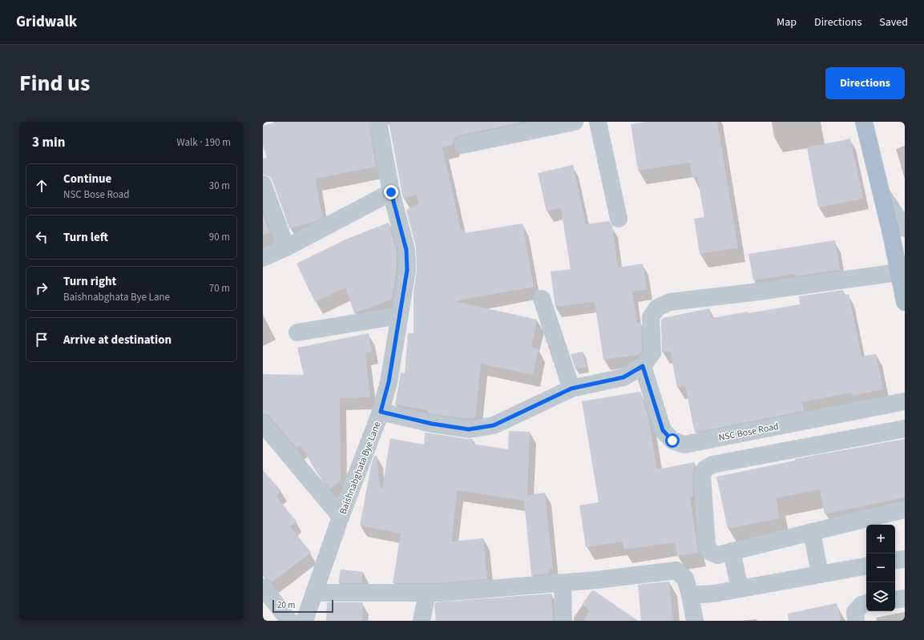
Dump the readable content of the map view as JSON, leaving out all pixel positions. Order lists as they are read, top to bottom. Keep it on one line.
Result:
{"streets":{"street":["NSC Bose Road","Baishnabghata Bye Lane"]},"scale_bar":"20 m","page":{"header":"Gridwalk","nav":["Map","Directions","Saved"],"title":"Find us","buttons":"Directions","heading":["3 min","Walk · 190 m"],"list":[["Continue","NSC Bose Road","30 m"],["Turn left","90 m"],["Turn right","Baishnabghata Bye Lane","70 m"],"Arrive at destination"],"map_buttons":["+","−"],"scale":"20 m"}}
